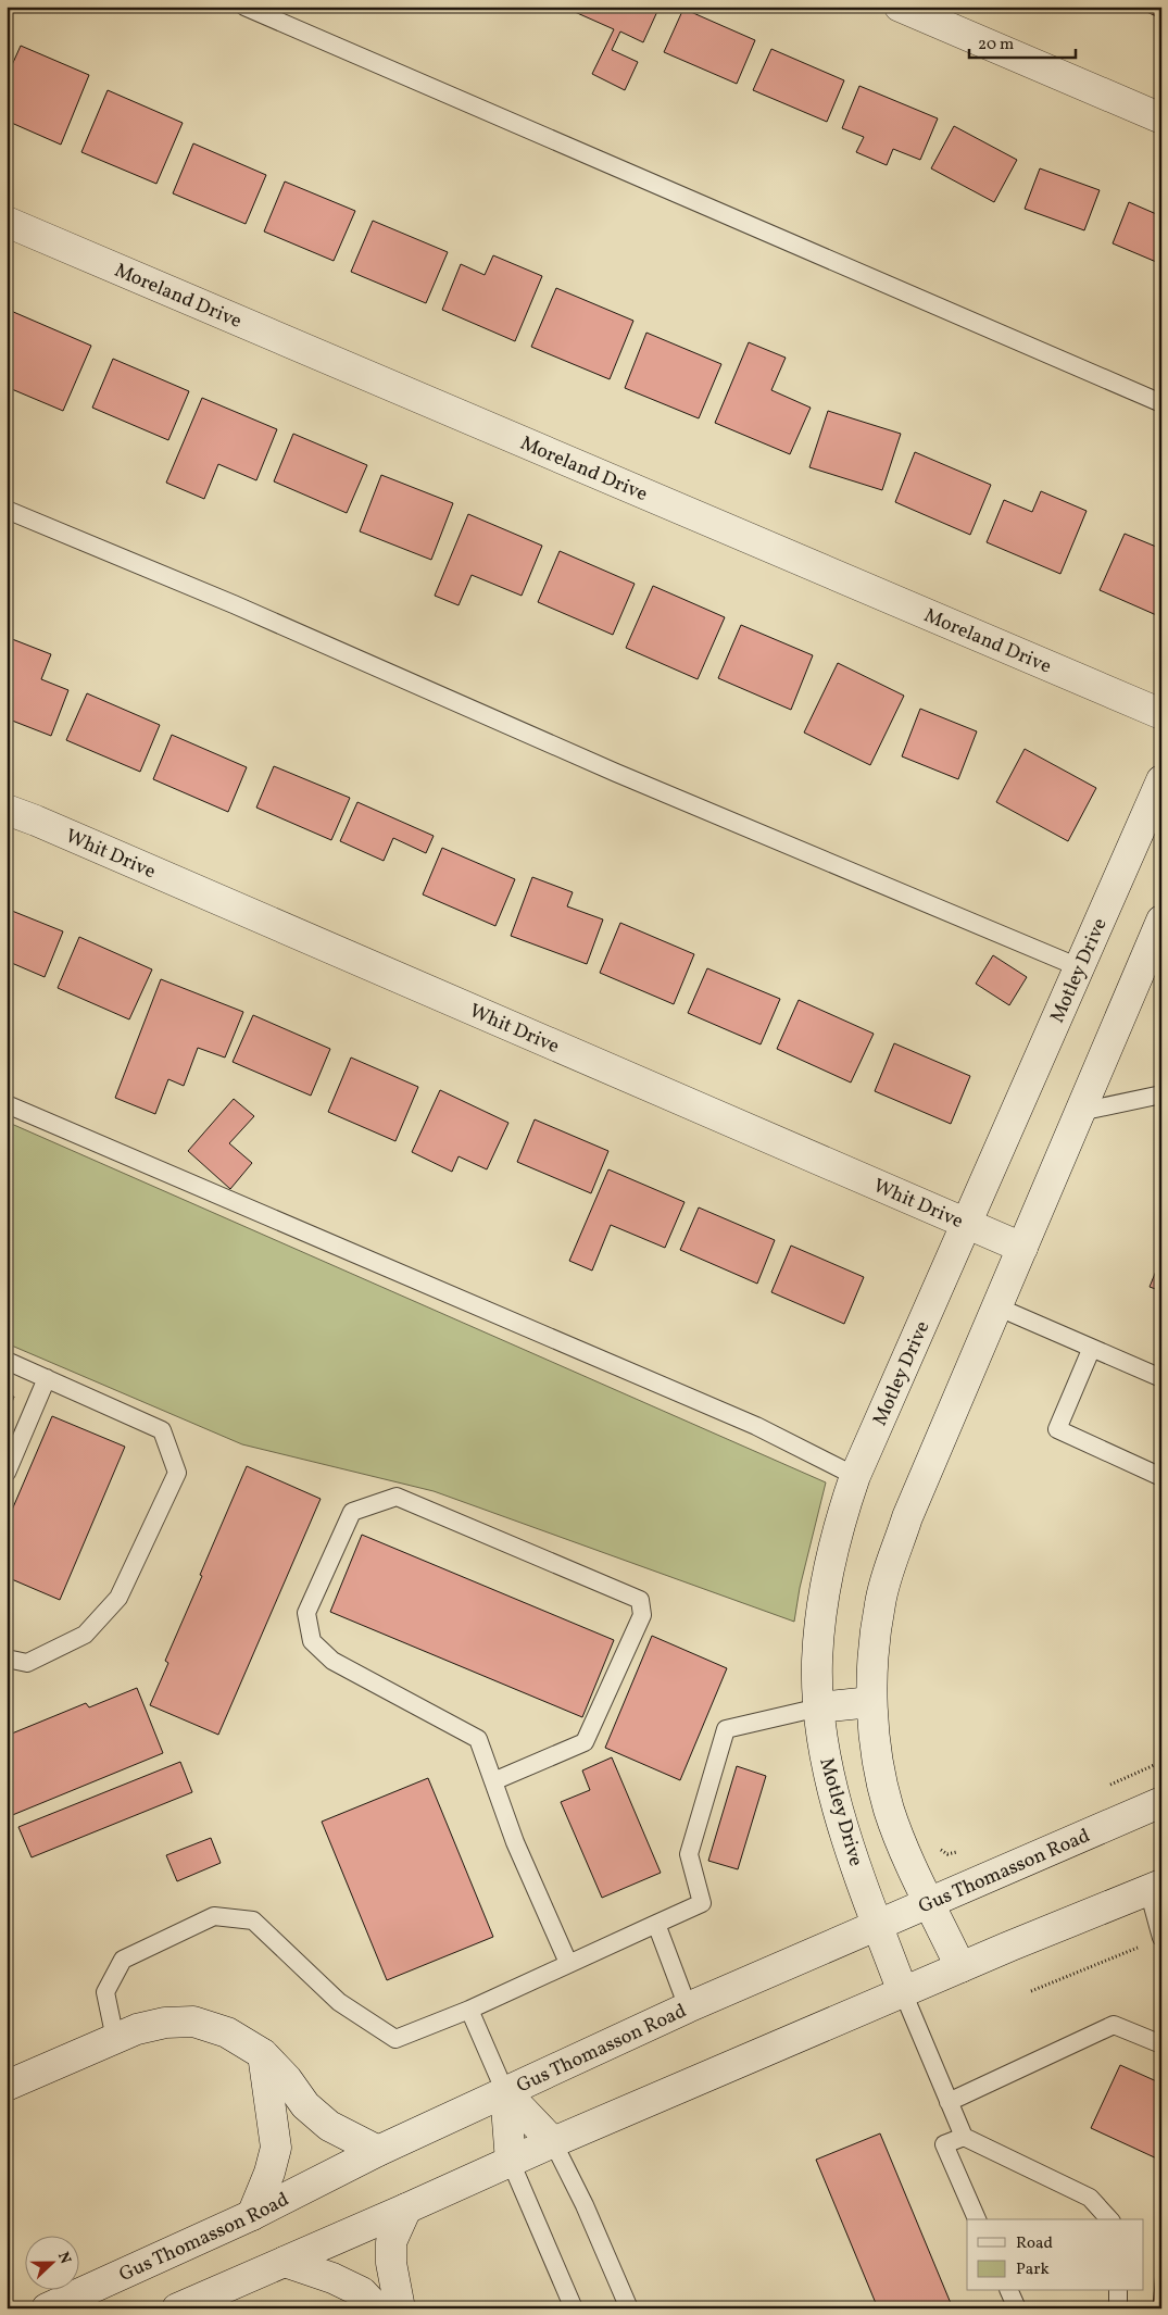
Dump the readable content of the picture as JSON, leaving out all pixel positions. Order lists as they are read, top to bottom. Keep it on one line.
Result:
{"streets":{"main road":["Moreland Drive","Whit Drive","Motley Drive","Gus Thomasson Road"]},"crossings":[["Whit Drive","Motley Drive"],["Motley Drive","Gus Thomasson Road"]],"legend":["Road","Park"],"scale_bar":"20 m","north":"right"}
